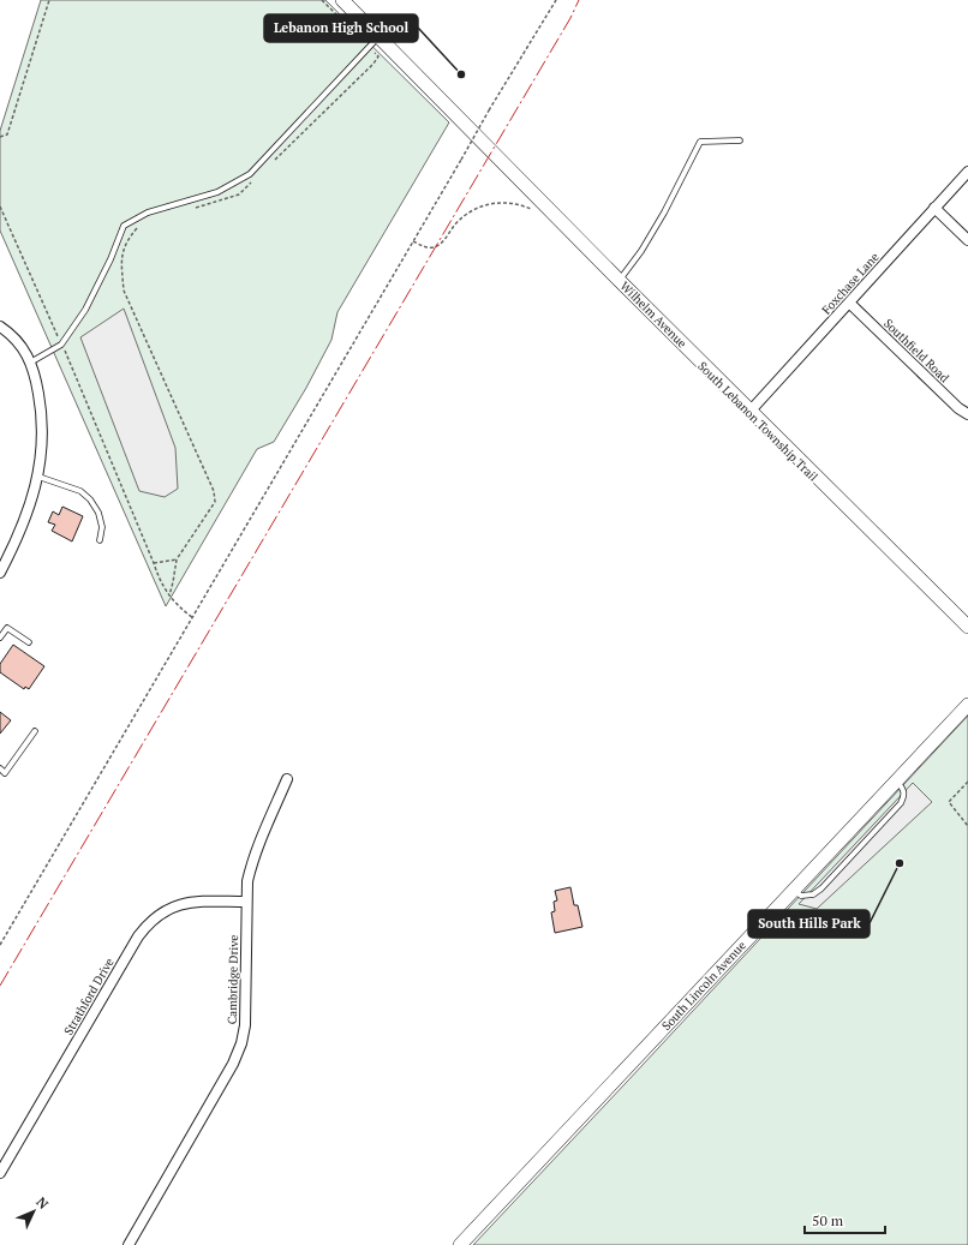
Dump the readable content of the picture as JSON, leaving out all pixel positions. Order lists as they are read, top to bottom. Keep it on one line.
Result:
{"streets":{"street":["Foxchase Lane","Wilhelm Avenue","Southfield Road","Cambridge Drive","South Lincoln Avenue","Strathford Drive"]},"crossings":[["Foxchase Lane","Wilhelm Avenue"],["Foxchase Lane","Southfield Road"],["Cambridge Drive","Strathford Drive"]],"places":["Lebanon High School","South Hills Park"],"scale_bar":"50 m","north":"top right"}
